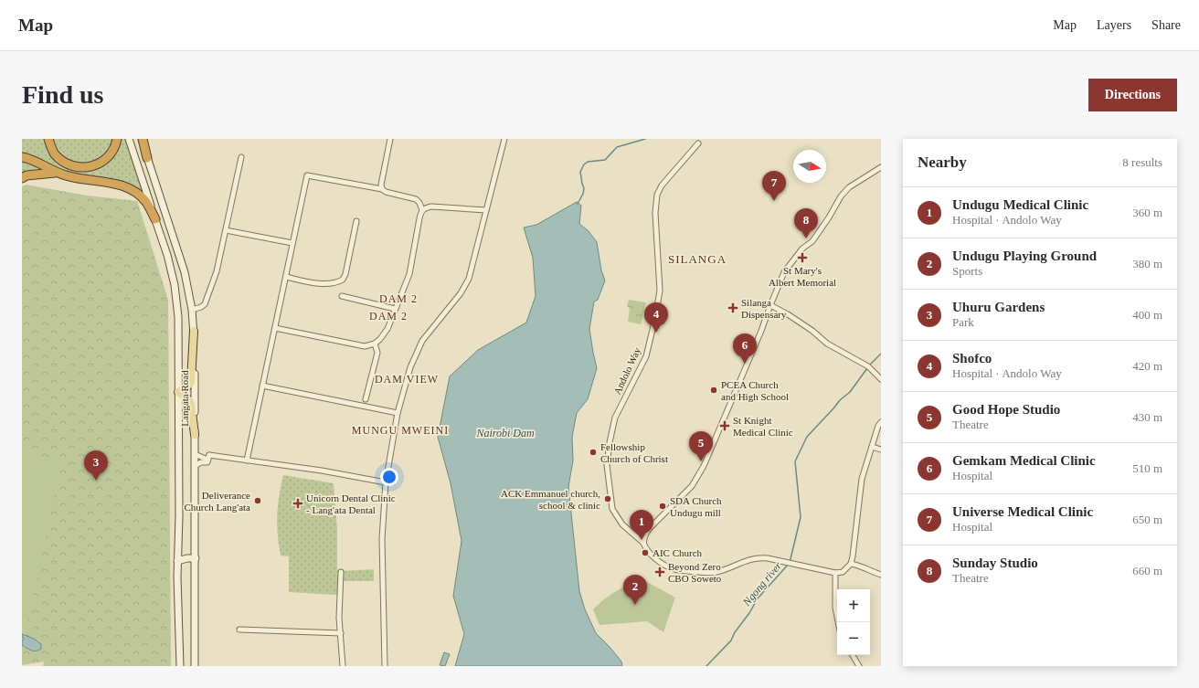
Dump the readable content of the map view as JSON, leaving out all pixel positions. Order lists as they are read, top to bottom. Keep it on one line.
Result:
{"streets":{"main road":["Langata Road"],"street":["Andolo Way"]},"districts":["SILANGA","DAM 2","DAM 2","DAM VIEW","MUNGU MWEINI"],"water":["Nairobi Dam","Ngong river"],"places":{"health":["St Mary's Albert Memorial","Silanga Dispensary","St Knight Medical Clinic","Unicorn Dental Clinic - Lang'ata Dental","Beyond Zero CBO Soweto"],"other":["PCEA Church and High School","Fellowship Church of Christ","ACK Emmanuel church, school & clinic","Deliverance Church Lang'ata","SDA Church Undugu mill","AIC Church"]},"north":"right","page":{"header":"Map","nav":["Map","Layers","Share"],"buttons":"Directions","title":"Find us","heading":["Nearby","8 results"],"pins":["7","8","4","6","5","3","1","2"],"list":[{"mark":"1","name":"Undugu Medical Clinic","note":"Hospital · Andolo Way","value":"360 m"},{"mark":"2","name":"Undugu Playing Ground","note":"Sports","value":"380 m"},{"mark":"3","name":"Uhuru Gardens","note":"Park","value":"400 m"},{"mark":"4","name":"Shofco","note":"Hospital · Andolo Way","value":"420 m"},{"mark":"5","name":"Good Hope Studio","note":"Theatre","value":"430 m"},{"mark":"6","name":"Gemkam Medical Clinic","note":"Hospital","value":"510 m"},{"mark":"7","name":"Universe Medical Clinic","note":"Hospital","value":"650 m"},{"mark":"8","name":"Sunday Studio","note":"Theatre","value":"660 m"}],"map_buttons":["+","−"]}}
